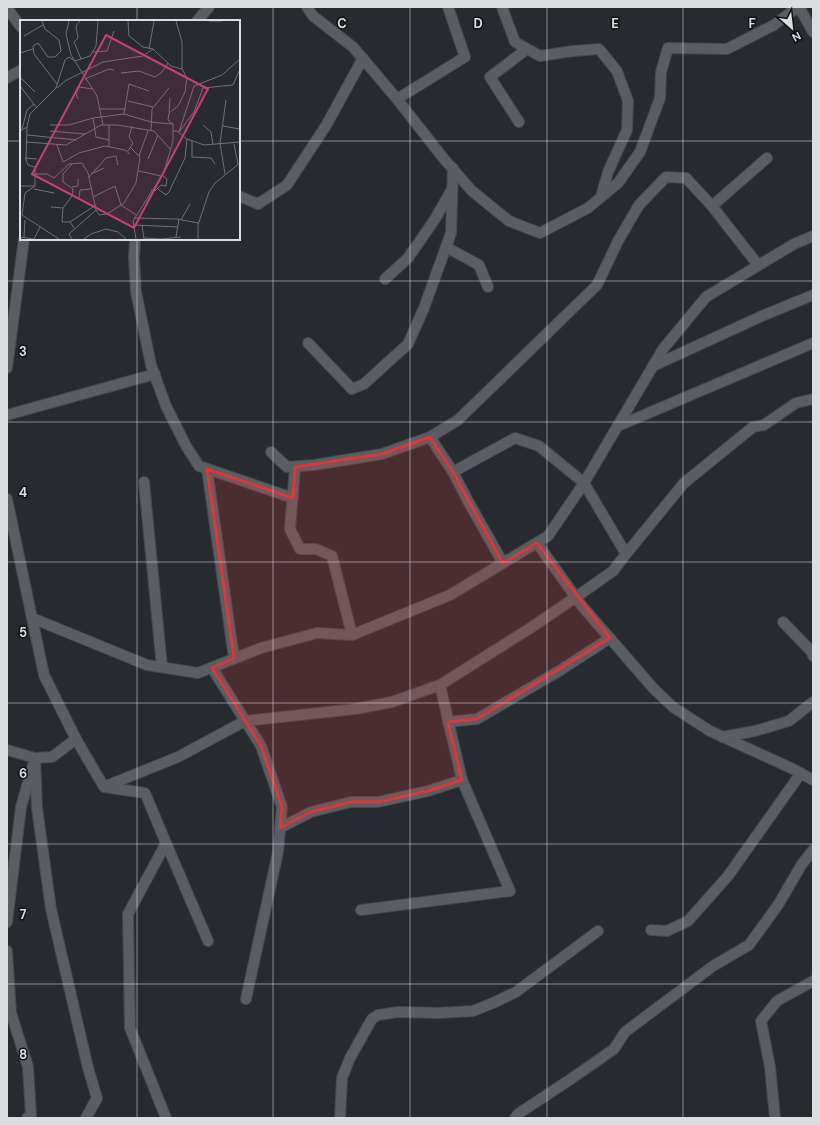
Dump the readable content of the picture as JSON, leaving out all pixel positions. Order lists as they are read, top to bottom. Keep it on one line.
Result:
{"north":"bottom right","grid":{"columns":["C","D","E","F"],"rows":["3","4","5","6","7","8"]}}
